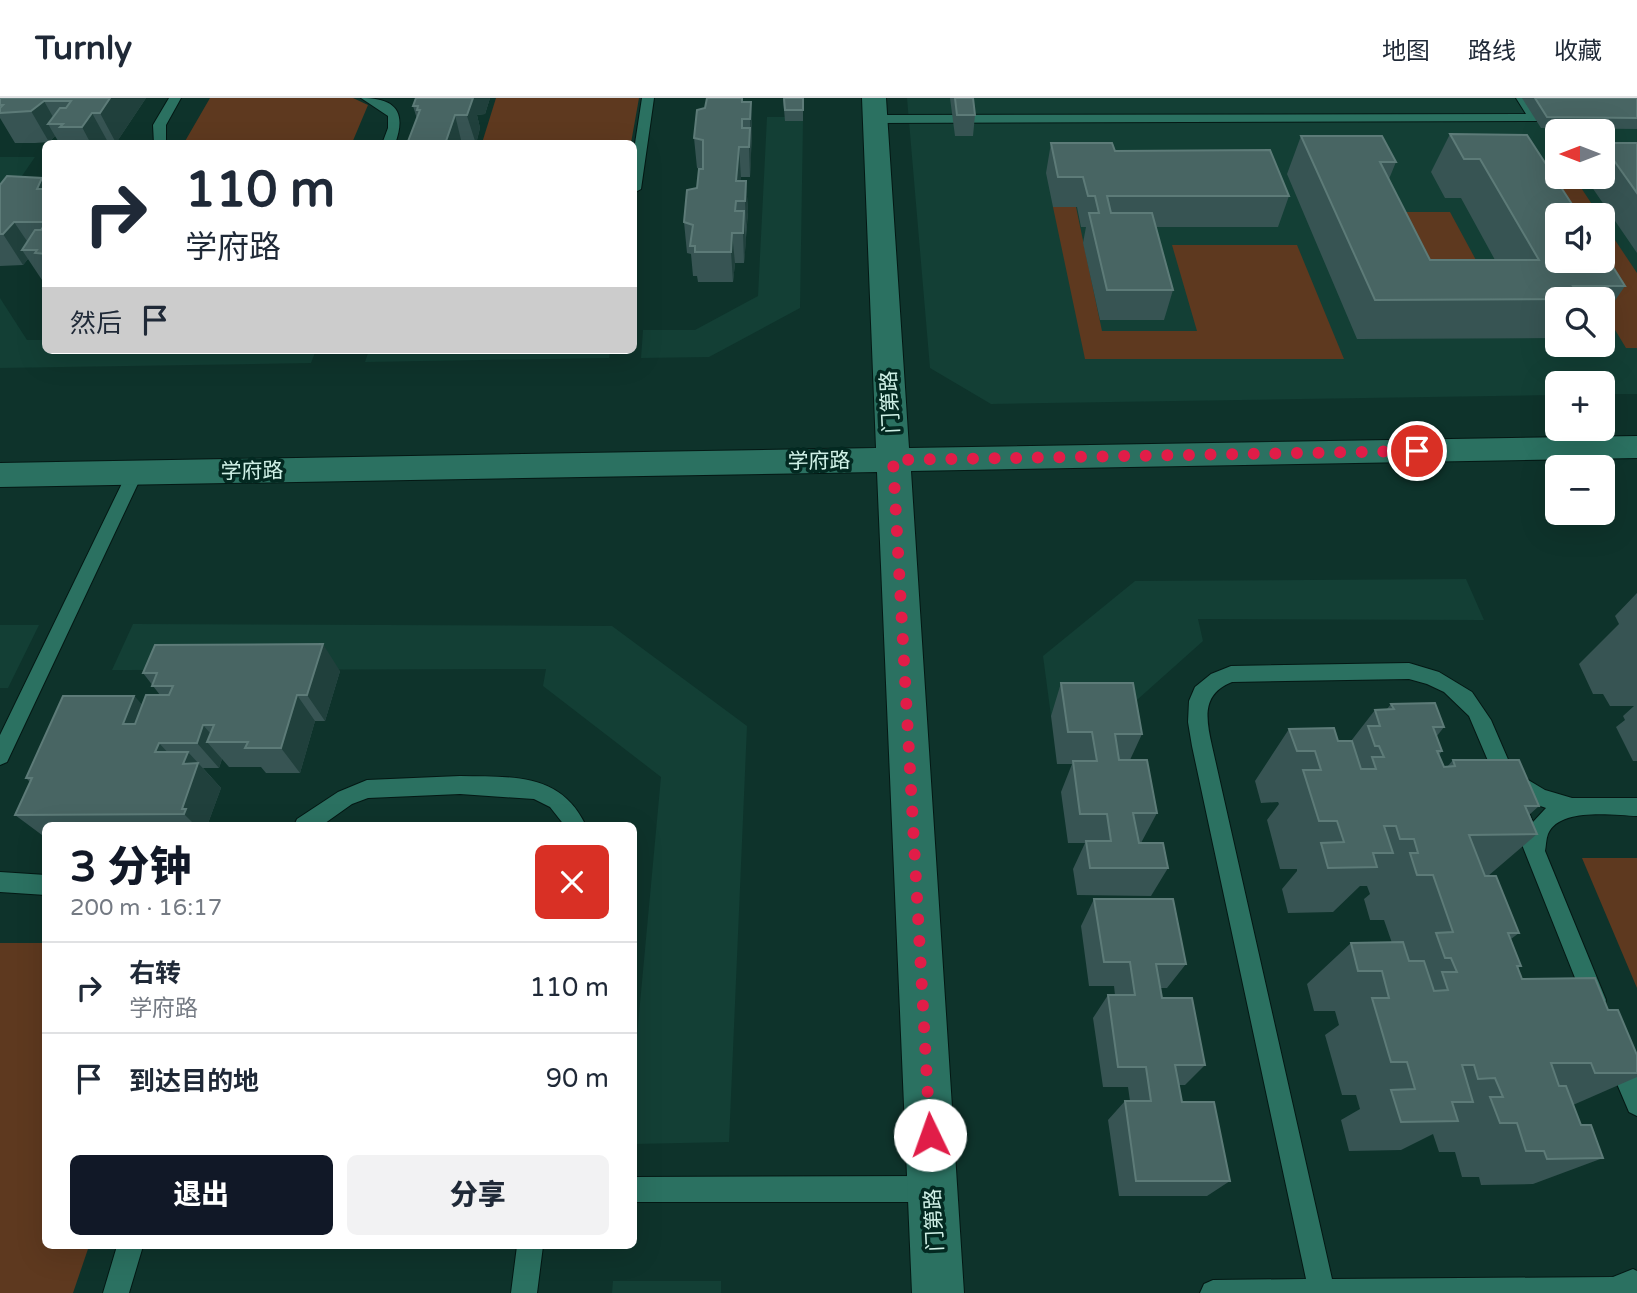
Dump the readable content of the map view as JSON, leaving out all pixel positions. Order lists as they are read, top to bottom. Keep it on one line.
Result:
{"streets":{"street":["门第路","学府路"]},"crossings":[["门第路","学府路"]],"north":"left","page":{"header":"Turnly","nav":["地图","路线","收藏"],"map_buttons":["+","−"],"turn":["110 m","学府路"],"then":"然后","heading":["3 分钟","200 m · 16:17"],"list":[{"name":"右转","note":"学府路","value":"110 m"},{"name":"到达目的地","value":"90 m"}],"buttons":["退出","分享"]}}
